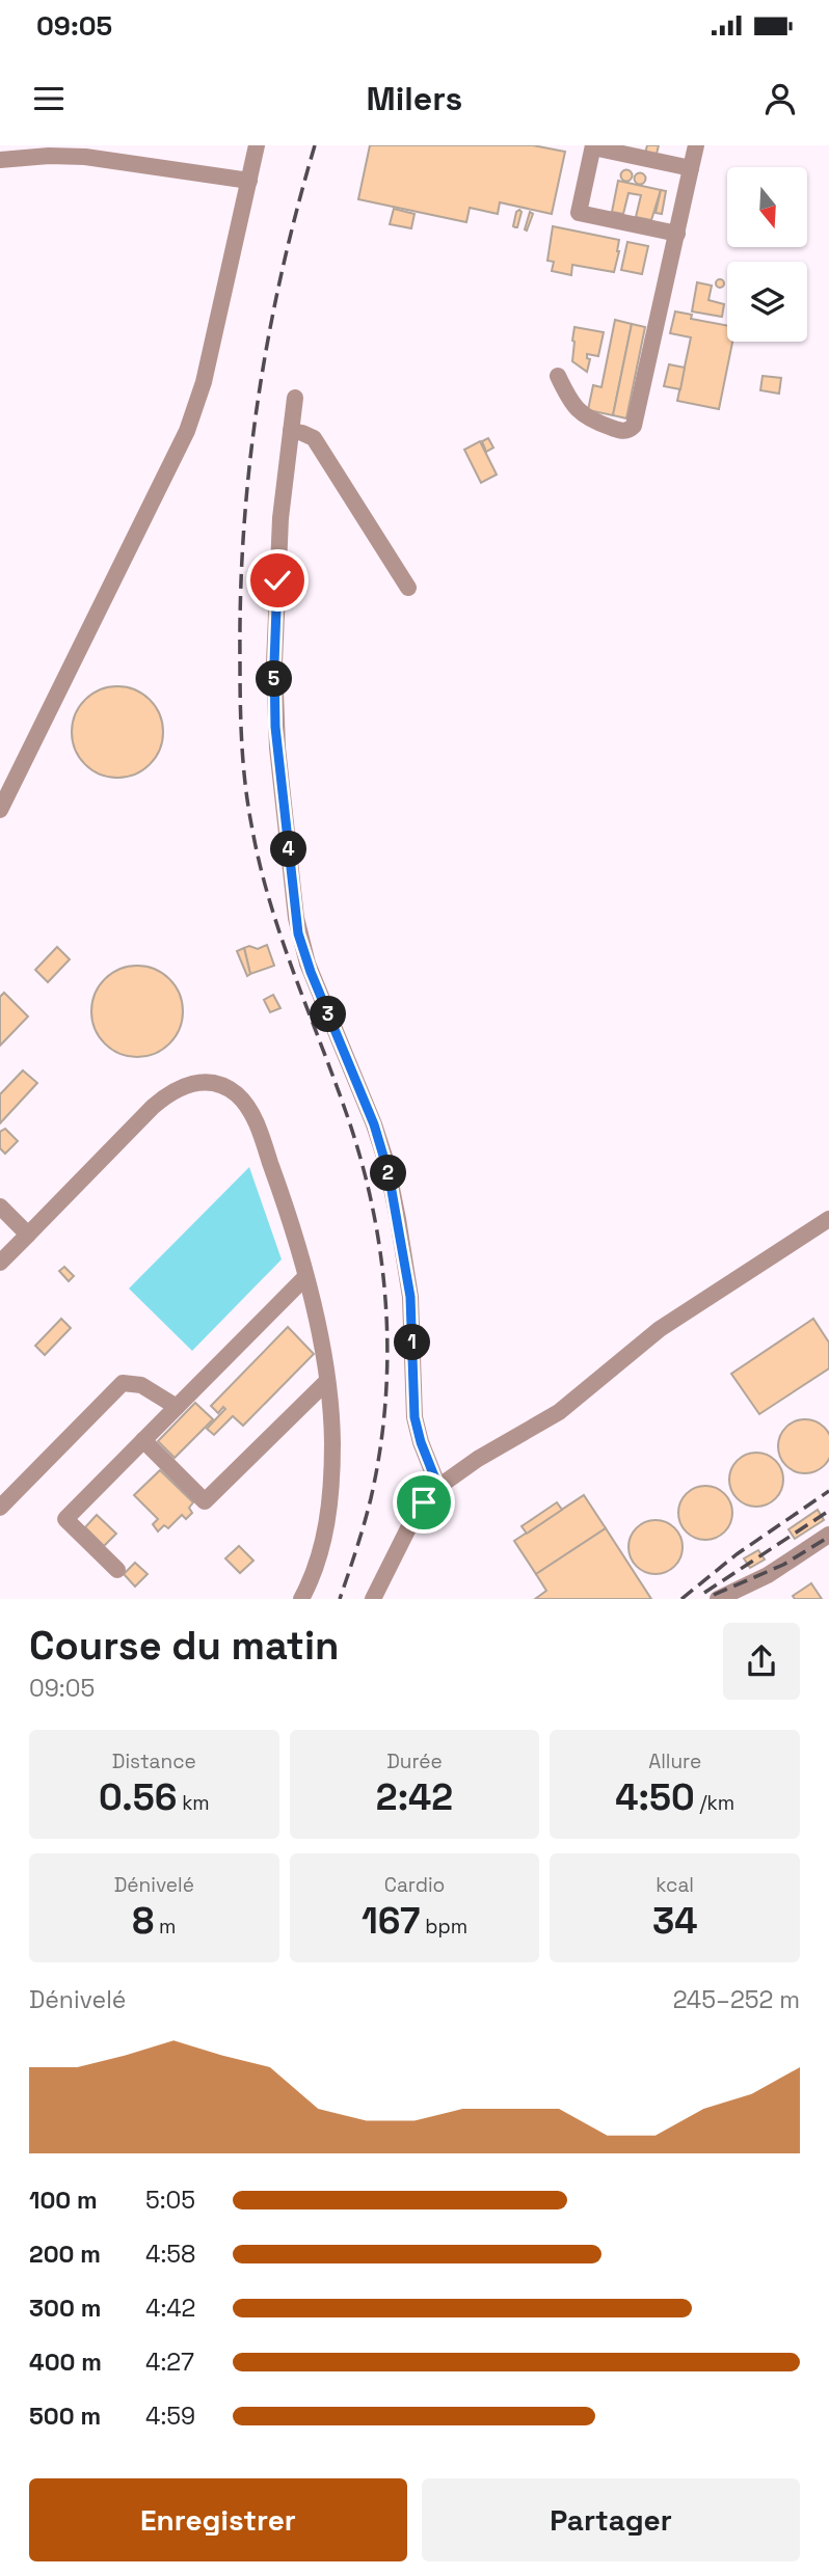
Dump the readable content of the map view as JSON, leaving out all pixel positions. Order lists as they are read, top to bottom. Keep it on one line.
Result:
{"north":"bottom","page":{"status":"09:05","header":"Milers","pins":["5","4","3","2","1"],"heading":["Course du matin","09:05"],"stats":[["Distance","0.56 km"],["Durée","2:42"],["Allure","4:50 /km"],["Dénivelé","8 m"],["Cardio","167 bpm"],["kcal","34"]],"chart":["Dénivelé","245–252 m"],"list":[{"name":"100 m","note":"5:05"},{"name":"200 m","note":"4:58"},{"name":"300 m","note":"4:42"},{"name":"400 m","note":"4:27"},{"name":"500 m","note":"4:59"}],"buttons":["Enregistrer","Partager"]}}
